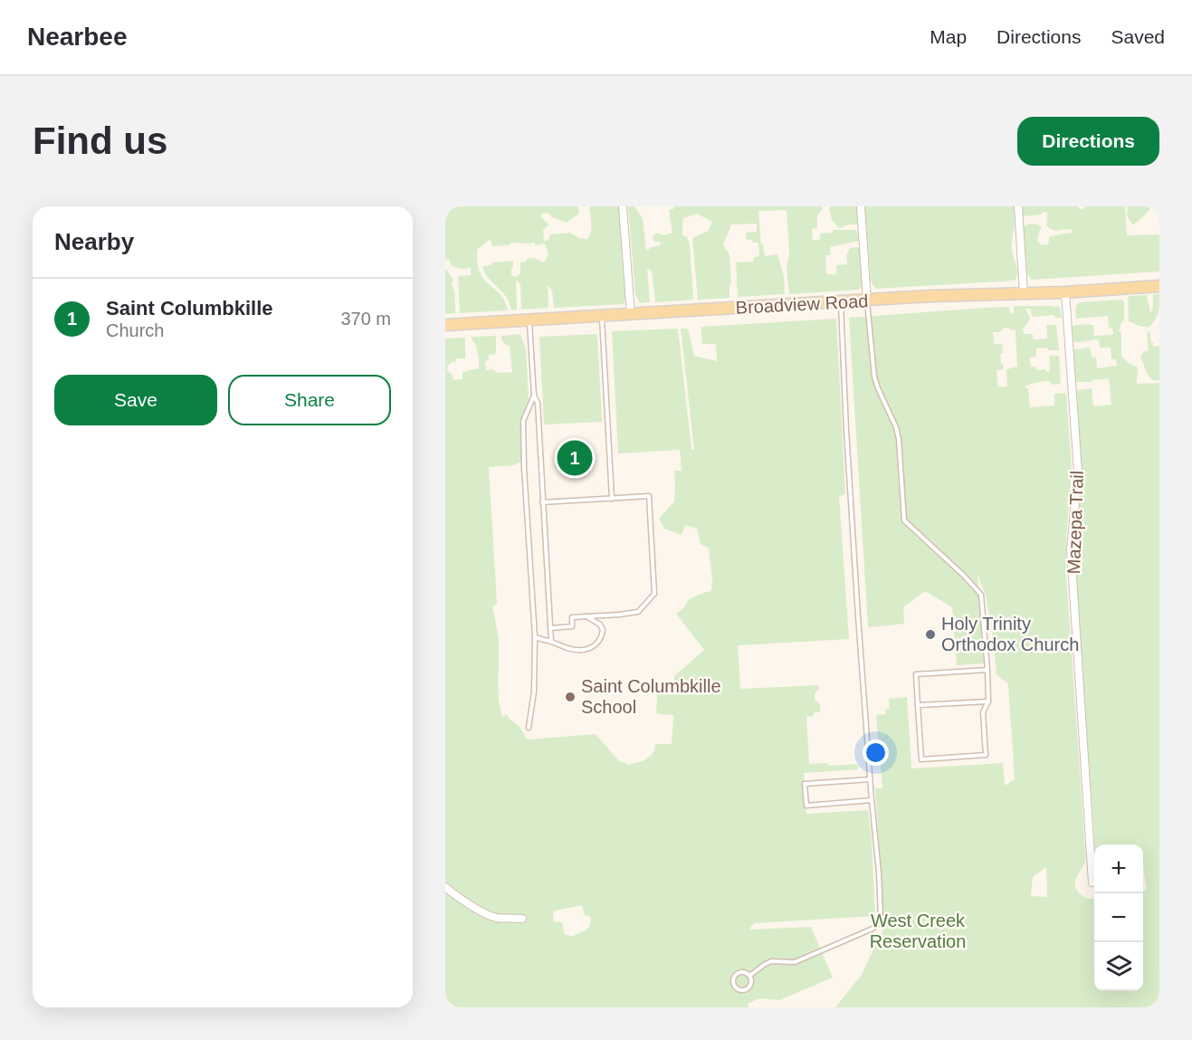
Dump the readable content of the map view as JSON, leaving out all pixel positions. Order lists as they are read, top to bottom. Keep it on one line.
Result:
{"streets":{"main road":["Broadview Road"],"street":["Mazepa Trail"]},"crossings":[["Broadview Road","Mazepa Trail"]],"parks":["West Creek Reservation"],"places":["Holy Trinity Orthodox Church","Saint Columbkille School"],"page":{"header":"Nearbee","nav":["Map","Directions","Saved"],"buttons":["Directions",["Save","Share"]],"title":"Find us","heading":"Nearby","list":[{"mark":"1","name":"Saint Columbkille","note":"Church","value":"370 m"}],"pins":"1","map_buttons":["+","−"]}}
